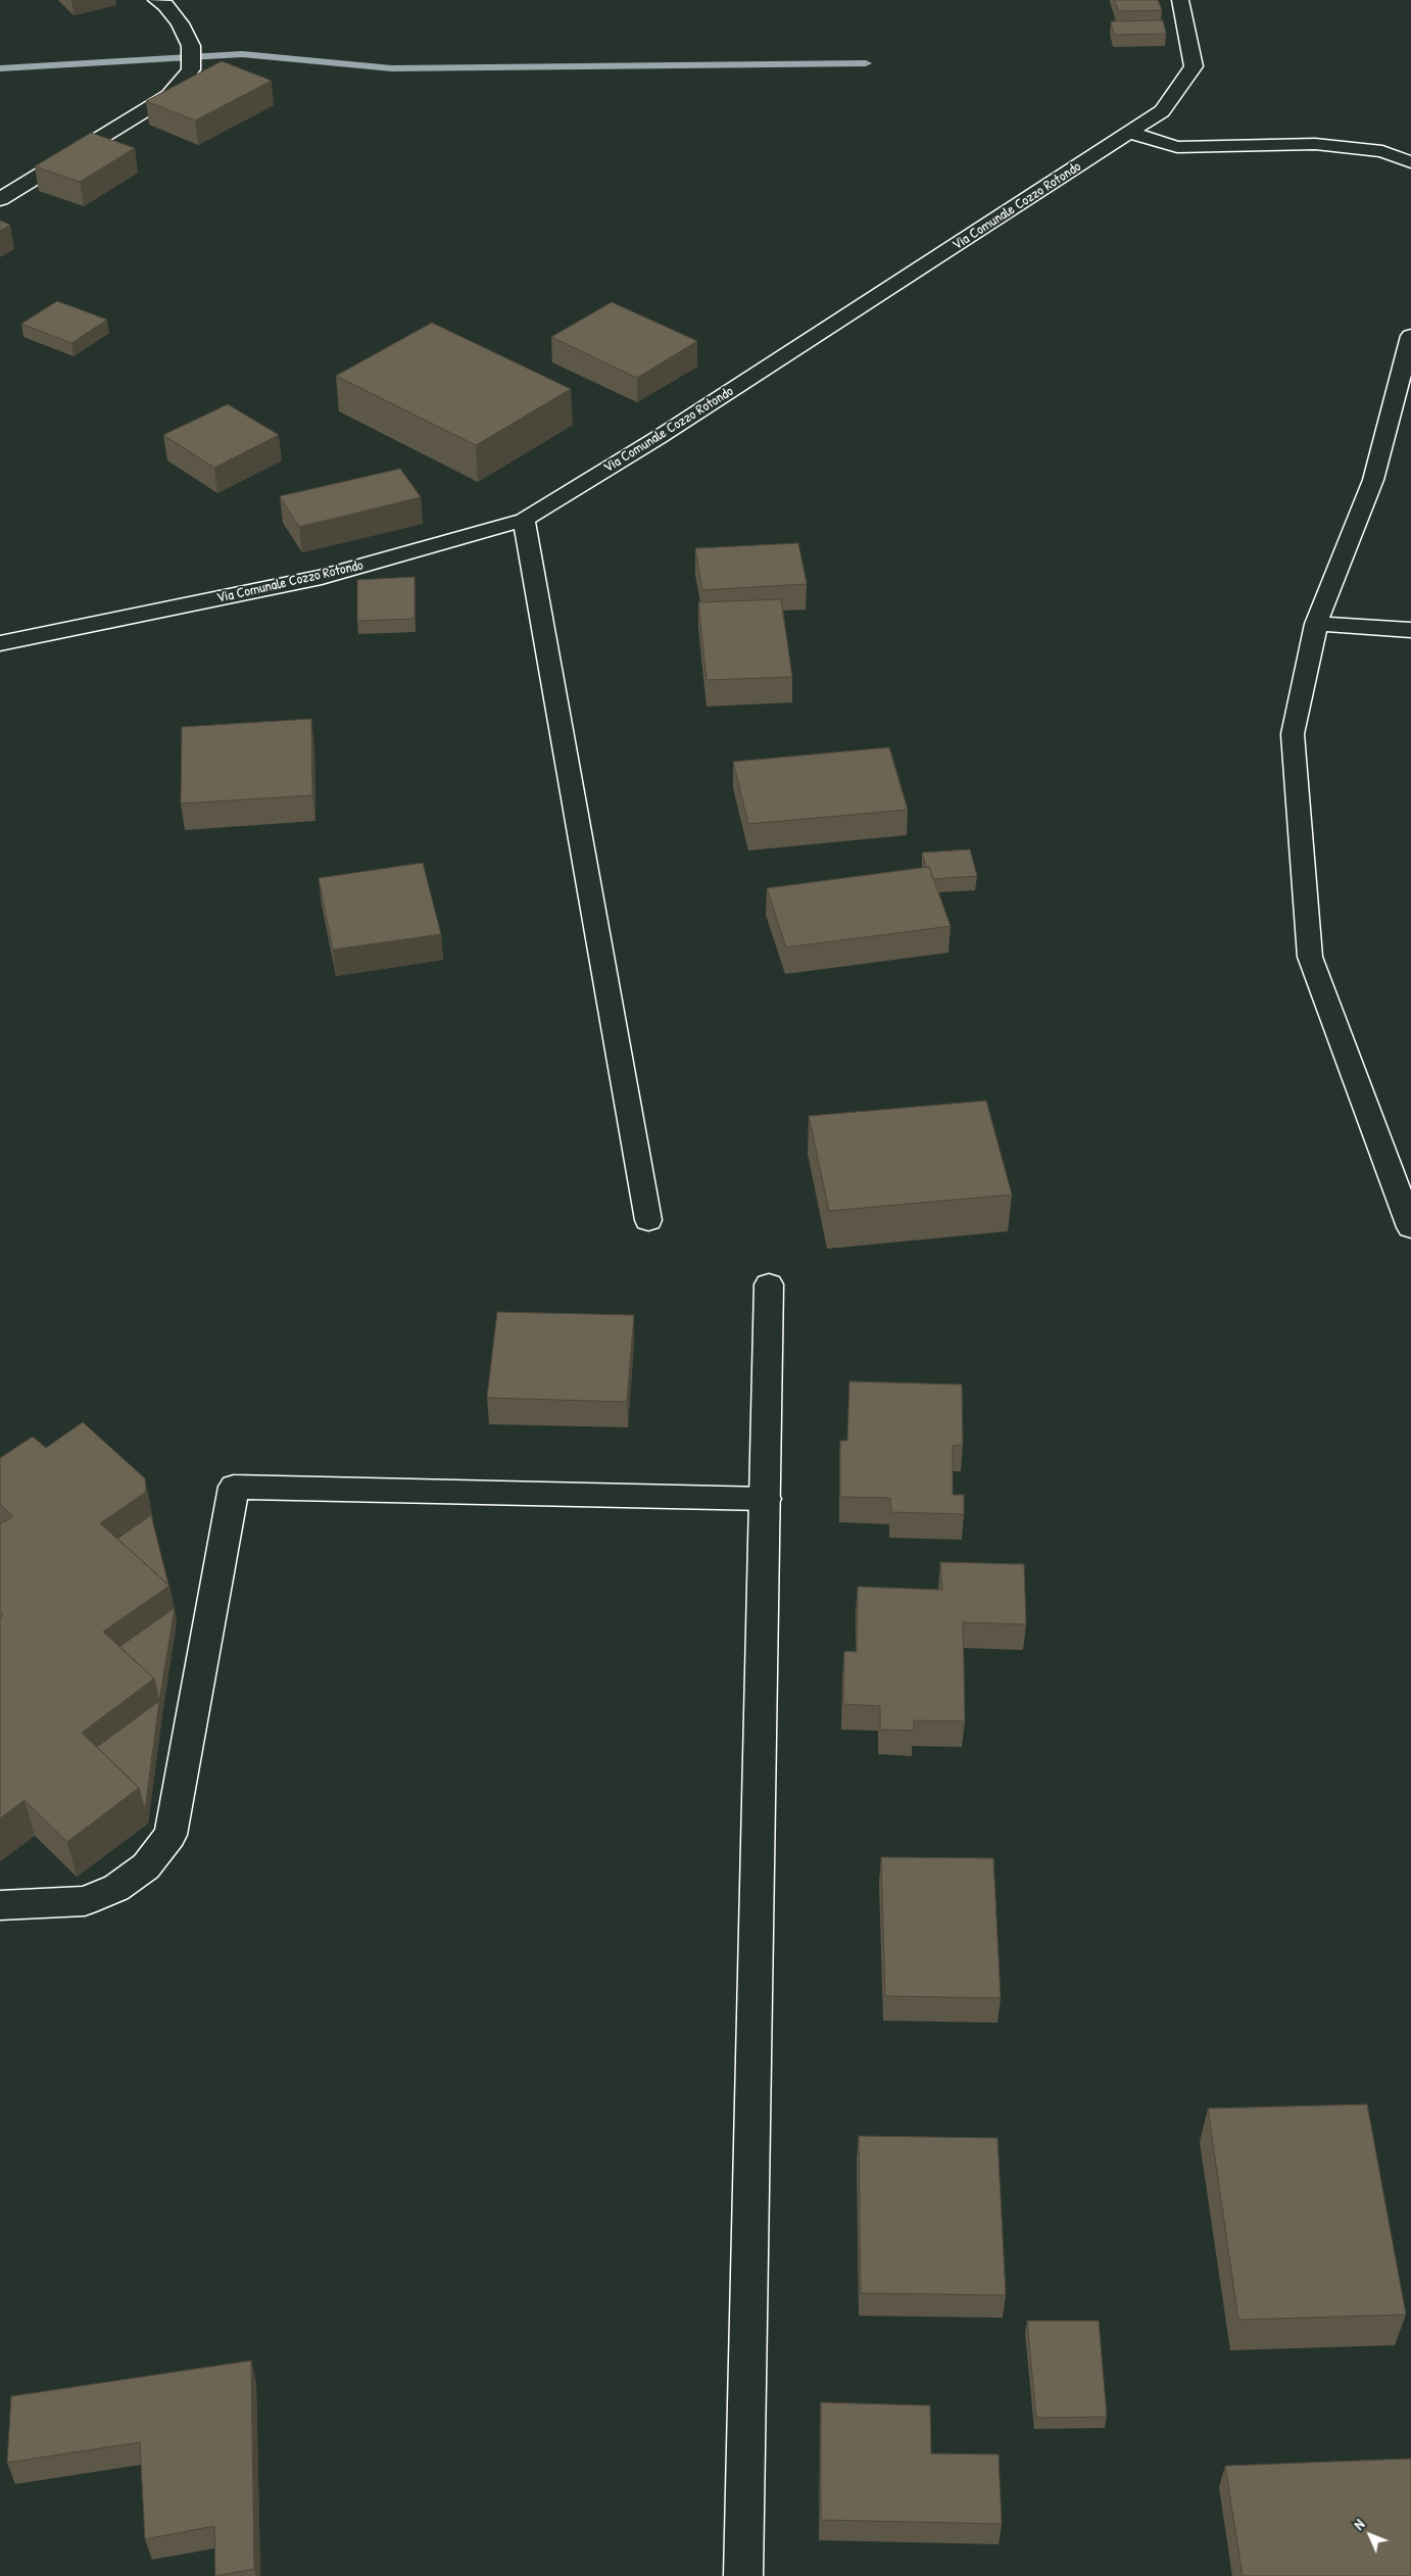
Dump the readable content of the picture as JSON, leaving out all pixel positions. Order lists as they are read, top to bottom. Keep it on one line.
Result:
{"streets":{"street":["Via Comunale Cozzo Rotondo"]},"north":"top left"}
